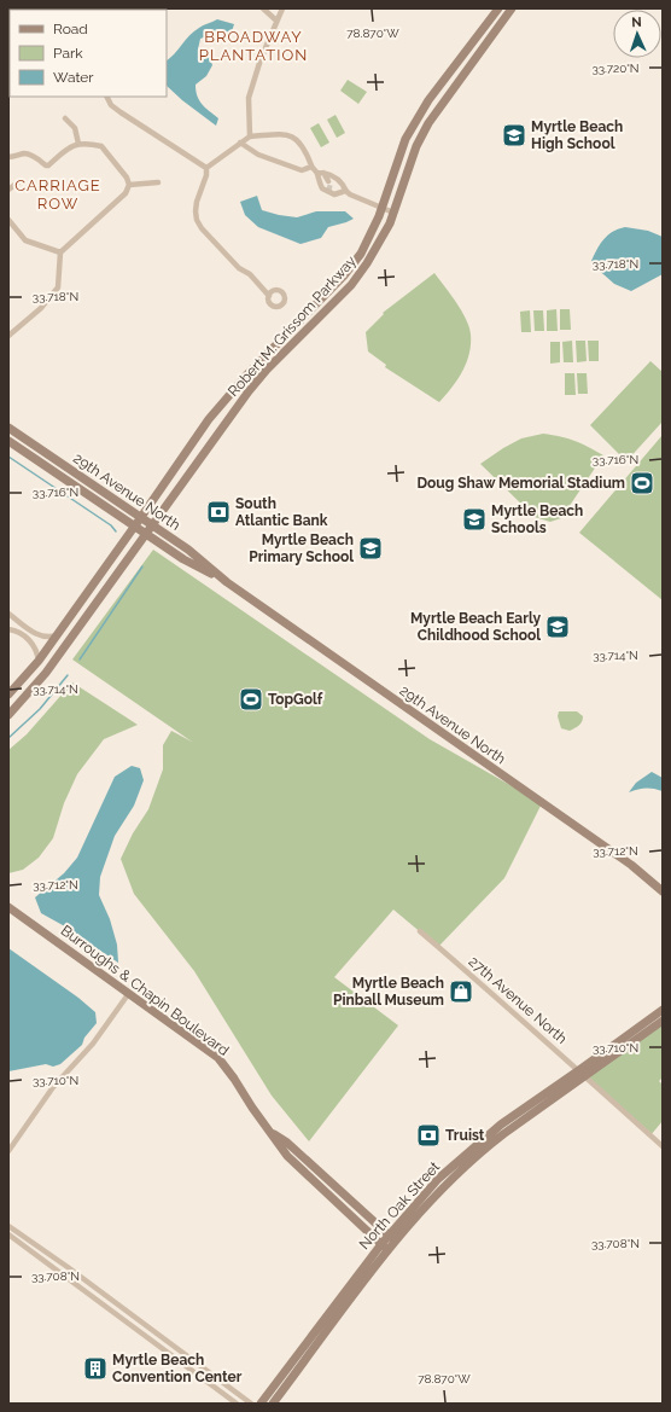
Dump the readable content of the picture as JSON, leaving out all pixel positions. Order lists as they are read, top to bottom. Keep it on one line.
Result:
{"streets":{"main road":["Robert M. Grissom Parkway","29th Avenue North","Burroughs & Chapin Boulevard","North Oak Street"],"street":["27th Avenue North"]},"crossings":[["Robert M. Grissom Parkway","29th Avenue North"],["Burroughs & Chapin Boulevard","North Oak Street"],["27th Avenue North","North Oak Street"]],"districts":["BROADWAY PLANTATION","CARRIAGE ROW"],"places":{"school or university":["Myrtle Beach High School","Myrtle Beach Schools","Myrtle Beach Primary School","Myrtle Beach Early Childhood School"],"sports":["Doug Shaw Memorial Stadium","TopGolf"],"bank":["South Atlantic Bank","Truist"],"shop":["Myrtle Beach Pinball Museum"],"building":["Myrtle Beach Convention Center"]},"legend":["Road","Park","Water"],"north":"top","coordinates":["78.870°W","33.720°N","33.718°N","33.716°N","33.714°N","33.712°N","33.710°N","33.708°N"]}
